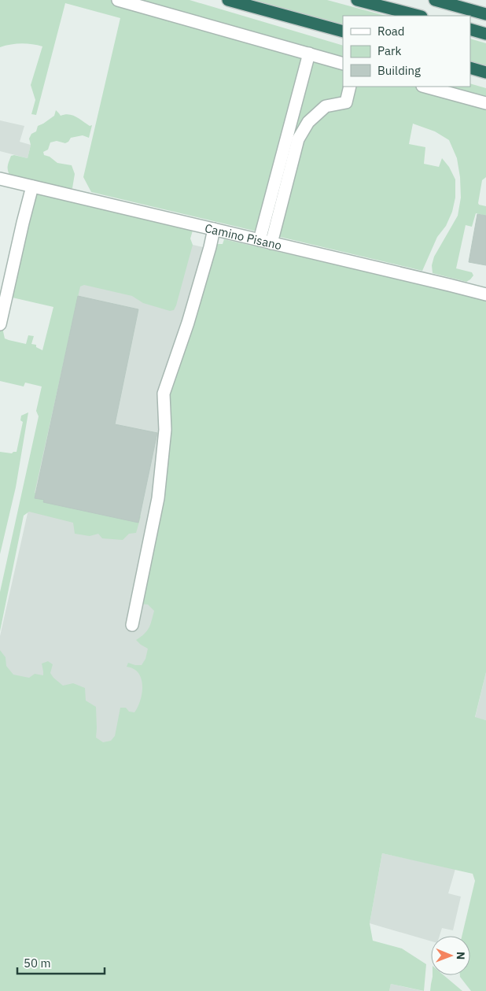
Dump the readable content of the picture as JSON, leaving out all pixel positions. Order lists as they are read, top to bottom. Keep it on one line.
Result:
{"streets":{"street":["Camino Pisano"]},"legend":["Road","Park","Building"],"scale_bar":"50 m","north":"right"}
